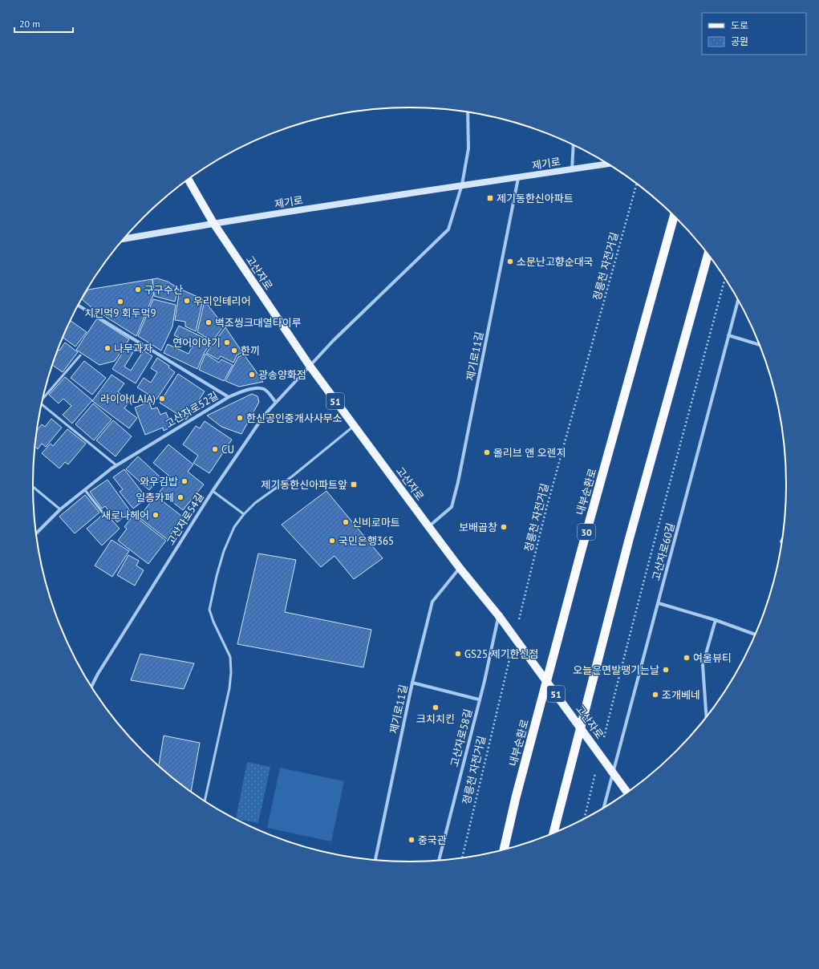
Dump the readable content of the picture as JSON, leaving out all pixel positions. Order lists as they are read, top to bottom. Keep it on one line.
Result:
{"streets":{"highway":["내부순환로","30"],"main road":["제기로","고산자로","51"],"street":["제기로11길","고산자로52길","고산자로54길","고산자로60길","고산자로58길"],"path":["정릉천 자전거길"]},"crossings":[["제기로","고산자로"],["제기로","제기로11길"],["고산자로","제기로11길"],["고산자로","고산자로54길"],["고산자로","고산자로60길"],["고산자로","고산자로58길"],["고산자로52길","고산자로54길"]],"places":{"transit":["제기동한신아파트","제기동한신아파트앞"],"other":["소문난고향순대국","구구수산","우리인테리어","치킨먹9 회두먹9","백조씽크대열타이루","연어이야기","나무과자","한끼","광송양화점","라이아(LAIA)","한신공인중개사사무소","CU","올리브 앤 오렌지","와우김밥","일층카페","새로나헤어","신비로마트","보배곱창","국민은행365","GS25 제기한신점","여울뷰티","오늘은면발땡기는날","조개베네","크치치킨","중국관"]},"legend":["도로","공원"],"scale_bar":"20 m"}
